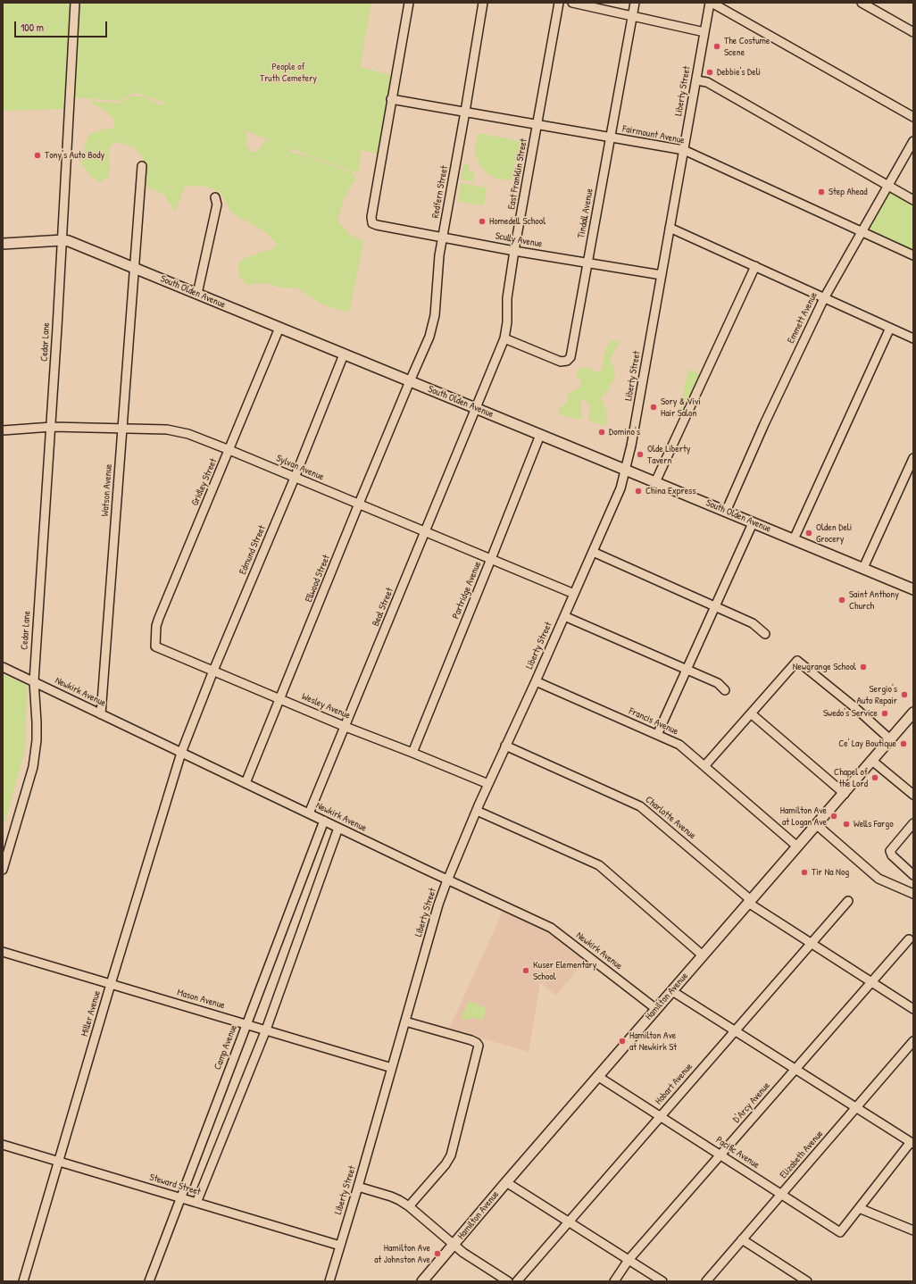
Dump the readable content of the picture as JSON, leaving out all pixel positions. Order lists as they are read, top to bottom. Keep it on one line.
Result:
{"streets":{"main road":["South Olden Avenue","Hamilton Avenue"],"street":["Liberty Street","Fairmount Avenue","East Franklin Street","Redfern Street","Tindall Avenue","Scully Avenue","Emmett Avenue","Cedar Lane","Sylvan Avenue","Gridley Street","Watson Avenue","Edmund Street","Ellwood Street","Partridge Avenue","Beal Street","Newkirk Avenue","Wesley Avenue","Francis Avenue","Charlotte Avenue","Mason Avenue","Miller Avenue","Camp Avenue","Hobart Avenue","D'Arcy Avenue","Pacific Avenue","Elizabeth Avenue","Steward Street"]},"crossings":[["Liberty Street","Fairmount Avenue"],["Liberty Street","Scully Avenue"],["Liberty Street","South Olden Avenue"],["Liberty Street","Sylvan Avenue"],["Liberty Street","Newkirk Avenue"],["Liberty Street","Wesley Avenue"],["Liberty Street","Francis Avenue"],["Liberty Street","Charlotte Avenue"],["Liberty Street","Mason Avenue"],["Liberty Street","Steward Street"],["Fairmount Avenue","East Franklin Street"],["Fairmount Avenue","Redfern Street"],["Fairmount Avenue","Tindall Avenue"],["Fairmount Avenue","Scully Avenue"],["Fairmount Avenue","Emmett Avenue"],["East Franklin Street","Tindall Avenue"],["East Franklin Street","Scully Avenue"],["East Franklin Street","South Olden Avenue"],["East Franklin Street","Beal Street"],["Redfern Street","Scully Avenue"],["Redfern Street","South Olden Avenue"],["Redfern Street","Ellwood Street"],["Tindall Avenue","Scully Avenue"],["South Olden Avenue","Emmett Avenue"],["South Olden Avenue","Cedar Lane"],["South Olden Avenue","Gridley Street"],["South Olden Avenue","Watson Avenue"],["South Olden Avenue","Edmund Street"],["South Olden Avenue","Ellwood Street"],["South Olden Avenue","Partridge Avenue"],["South Olden Avenue","Beal Street"],["Cedar Lane","Sylvan Avenue"],["Cedar Lane","Newkirk Avenue"],["Sylvan Avenue","Gridley Street"],["Sylvan Avenue","Watson Avenue"],["Sylvan Avenue","Edmund Street"],["Sylvan Avenue","Ellwood Street"],["Sylvan Avenue","Partridge Avenue"],["Sylvan Avenue","Beal Street"],["Gridley Street","Wesley Avenue"],["Watson Avenue","Newkirk Avenue"],["Edmund Street","Newkirk Avenue"],["Edmund Street","Wesley Avenue"],["Edmund Street","Miller Avenue"],["Ellwood Street","Newkirk Avenue"],["Ellwood Street","Wesley Avenue"],["Partridge Avenue","Wesley Avenue"],["Beal Street","Newkirk Avenue"],["Beal Street","Wesley Avenue"],["Newkirk Avenue","Hamilton Avenue"],["Newkirk Avenue","Miller Avenue"],["Newkirk Avenue","Camp Avenue"],["Francis Avenue","Hamilton Avenue"],["Charlotte Avenue","Hamilton Avenue"],["Charlotte Avenue","Hobart Avenue"],["Charlotte Avenue","D'Arcy Avenue"],["Hamilton Avenue","Pacific Avenue"],["Mason Avenue","Miller Avenue"],["Mason Avenue","Camp Avenue"],["Miller Avenue","Steward Street"],["Camp Avenue","Steward Street"],["Hobart Avenue","Pacific Avenue"],["D'Arcy Avenue","Pacific Avenue"],["Pacific Avenue","Elizabeth Avenue"]],"parks":["People of Truth Cemetery"],"places":["The Costume Scene","Debbie's Deli","Tony's Auto Body","Step Ahead","Homedell School","Sory & Vivi Hair Salon","Domino's","Olde Liberty Tavern","China Express","Olden Deli Grocery","Saint Anthony Church","Newgrange School","Sergio's Auto Repair","Swedo's Service","Ce' Lay Boutique","Chapel of the Lord","Hamilton Ave at Logan Ave","Wells Fargo","Tir Na Nog","Kuser Elementary School","Hamilton Ave at Newkirk St","Hamilton Ave at Johnston Ave"],"scale_bar":"100 m"}
